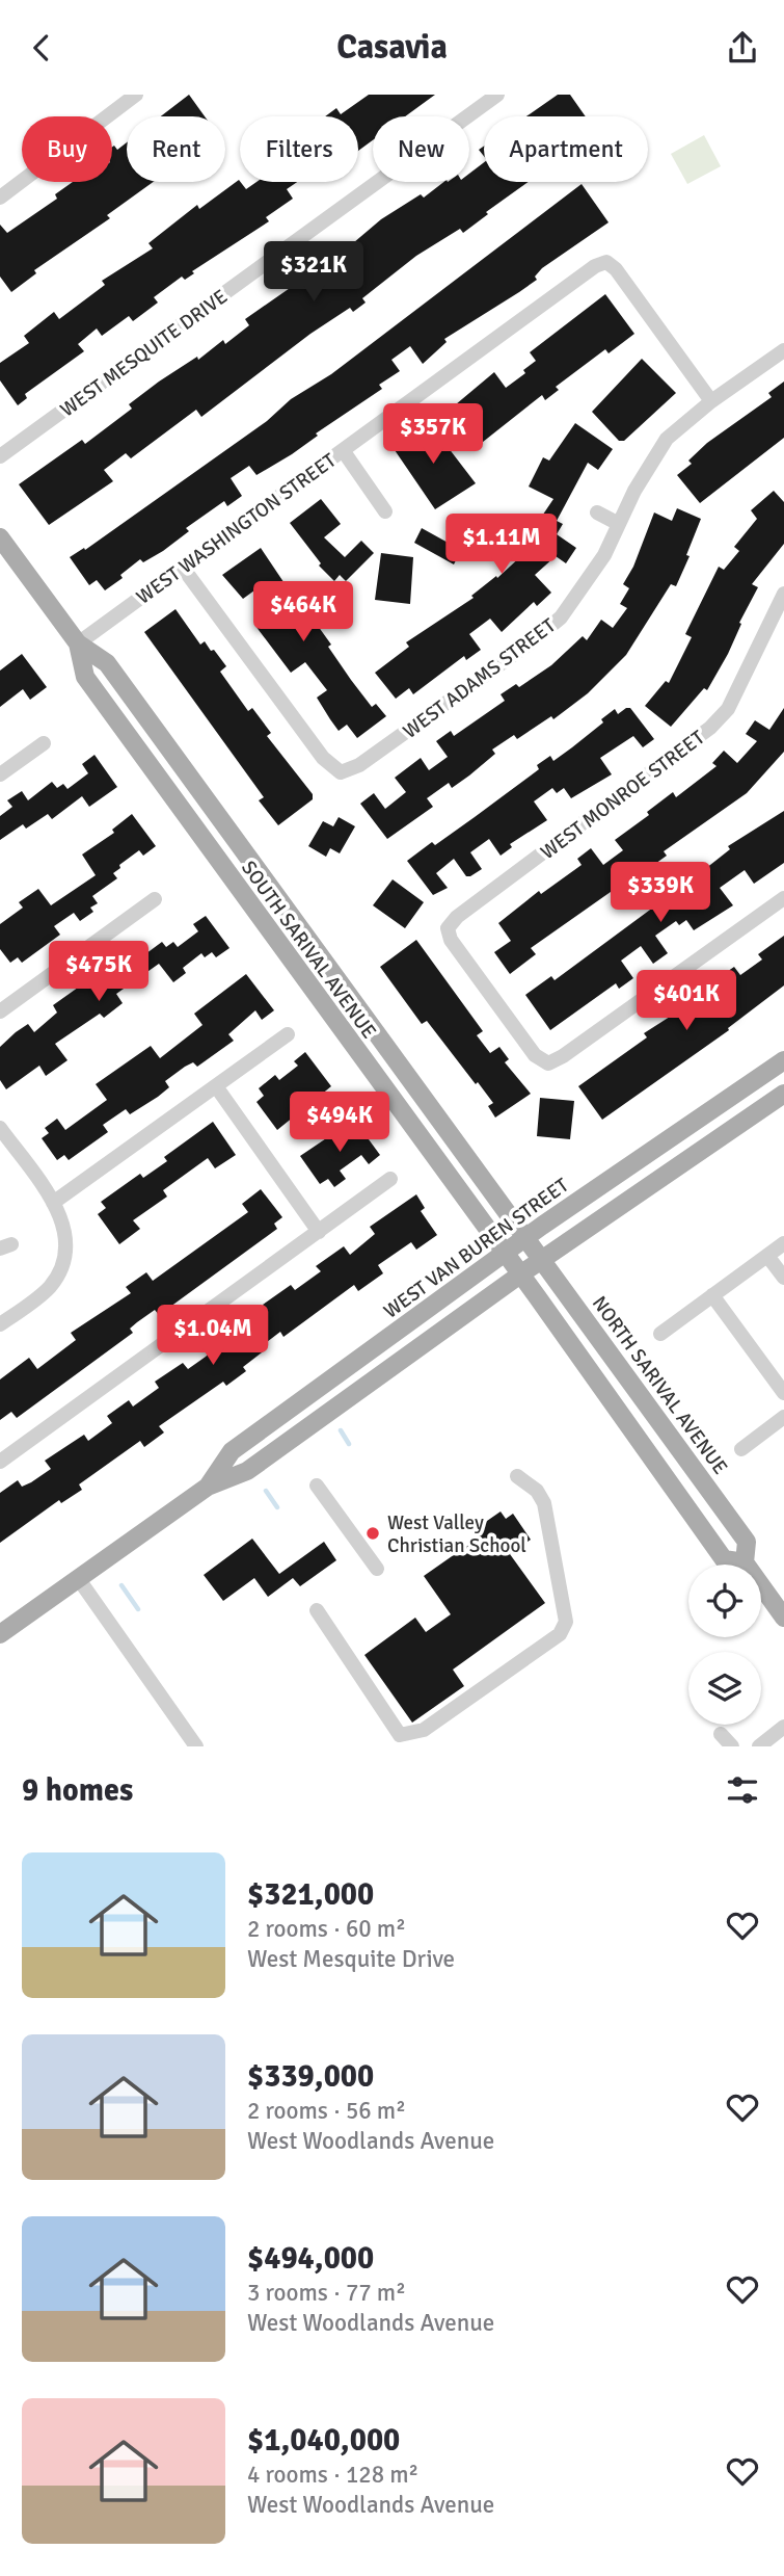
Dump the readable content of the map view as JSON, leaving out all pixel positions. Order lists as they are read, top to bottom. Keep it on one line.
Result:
{"streets":{"main road":["SOUTH SARIVAL AVENUE","WEST VAN BUREN STREET","NORTH SARIVAL AVENUE"],"street":["WEST MESQUITE DRIVE","WEST WASHINGTON STREET","WEST ADAMS STREET","WEST MONROE STREET"]},"crossings":[["WEST WASHINGTON STREET","WEST ADAMS STREET"],["WEST WASHINGTON STREET","SOUTH SARIVAL AVENUE"],["SOUTH SARIVAL AVENUE","WEST VAN BUREN STREET"],["SOUTH SARIVAL AVENUE","NORTH SARIVAL AVENUE"],["WEST VAN BUREN STREET","NORTH SARIVAL AVENUE"]],"places":["West Valley Christian School"],"page":{"header":"Casavia","chip":["Buy","Rent","Filters","New","Apartment"],"price":["$321K","$357K","$1.11M","$464K","$339K","$475K","$401K","$494K","$1.04M"],"heading":"9 homes","list":[{"name":"$321,000","note":"2 rooms · 60 m² · West Mesquite Drive"},{"name":"$339,000","note":"2 rooms · 56 m² · West Woodlands Avenue"},{"name":"$494,000","note":"3 rooms · 77 m² · West Woodlands Avenue"},{"name":"$1,040,000","note":"4 rooms · 128 m² · West Woodlands Avenue"}]}}
